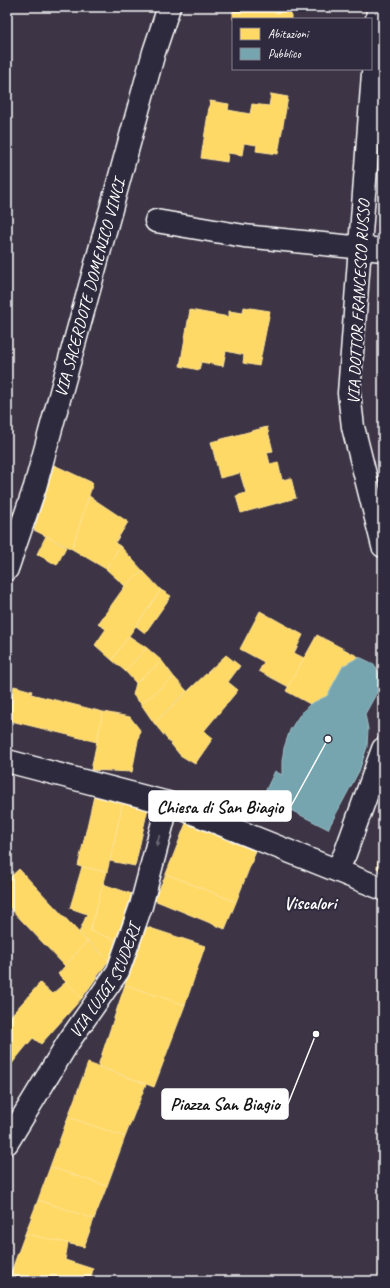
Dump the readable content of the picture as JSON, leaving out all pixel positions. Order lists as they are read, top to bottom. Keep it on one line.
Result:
{"streets":{"street":["VIA SACERDOTE DOMENICO VINCI","VIA DOTTOR FRANCESCO RUSSO","VIA LUIGI SCUDERI"]},"one_way":["VIA LUIGI SCUDERI"],"districts":["Viscalori"],"places":["Chiesa di San Biagio","Piazza San Biagio"],"legend":["Abitazioni","Pubblico"]}
